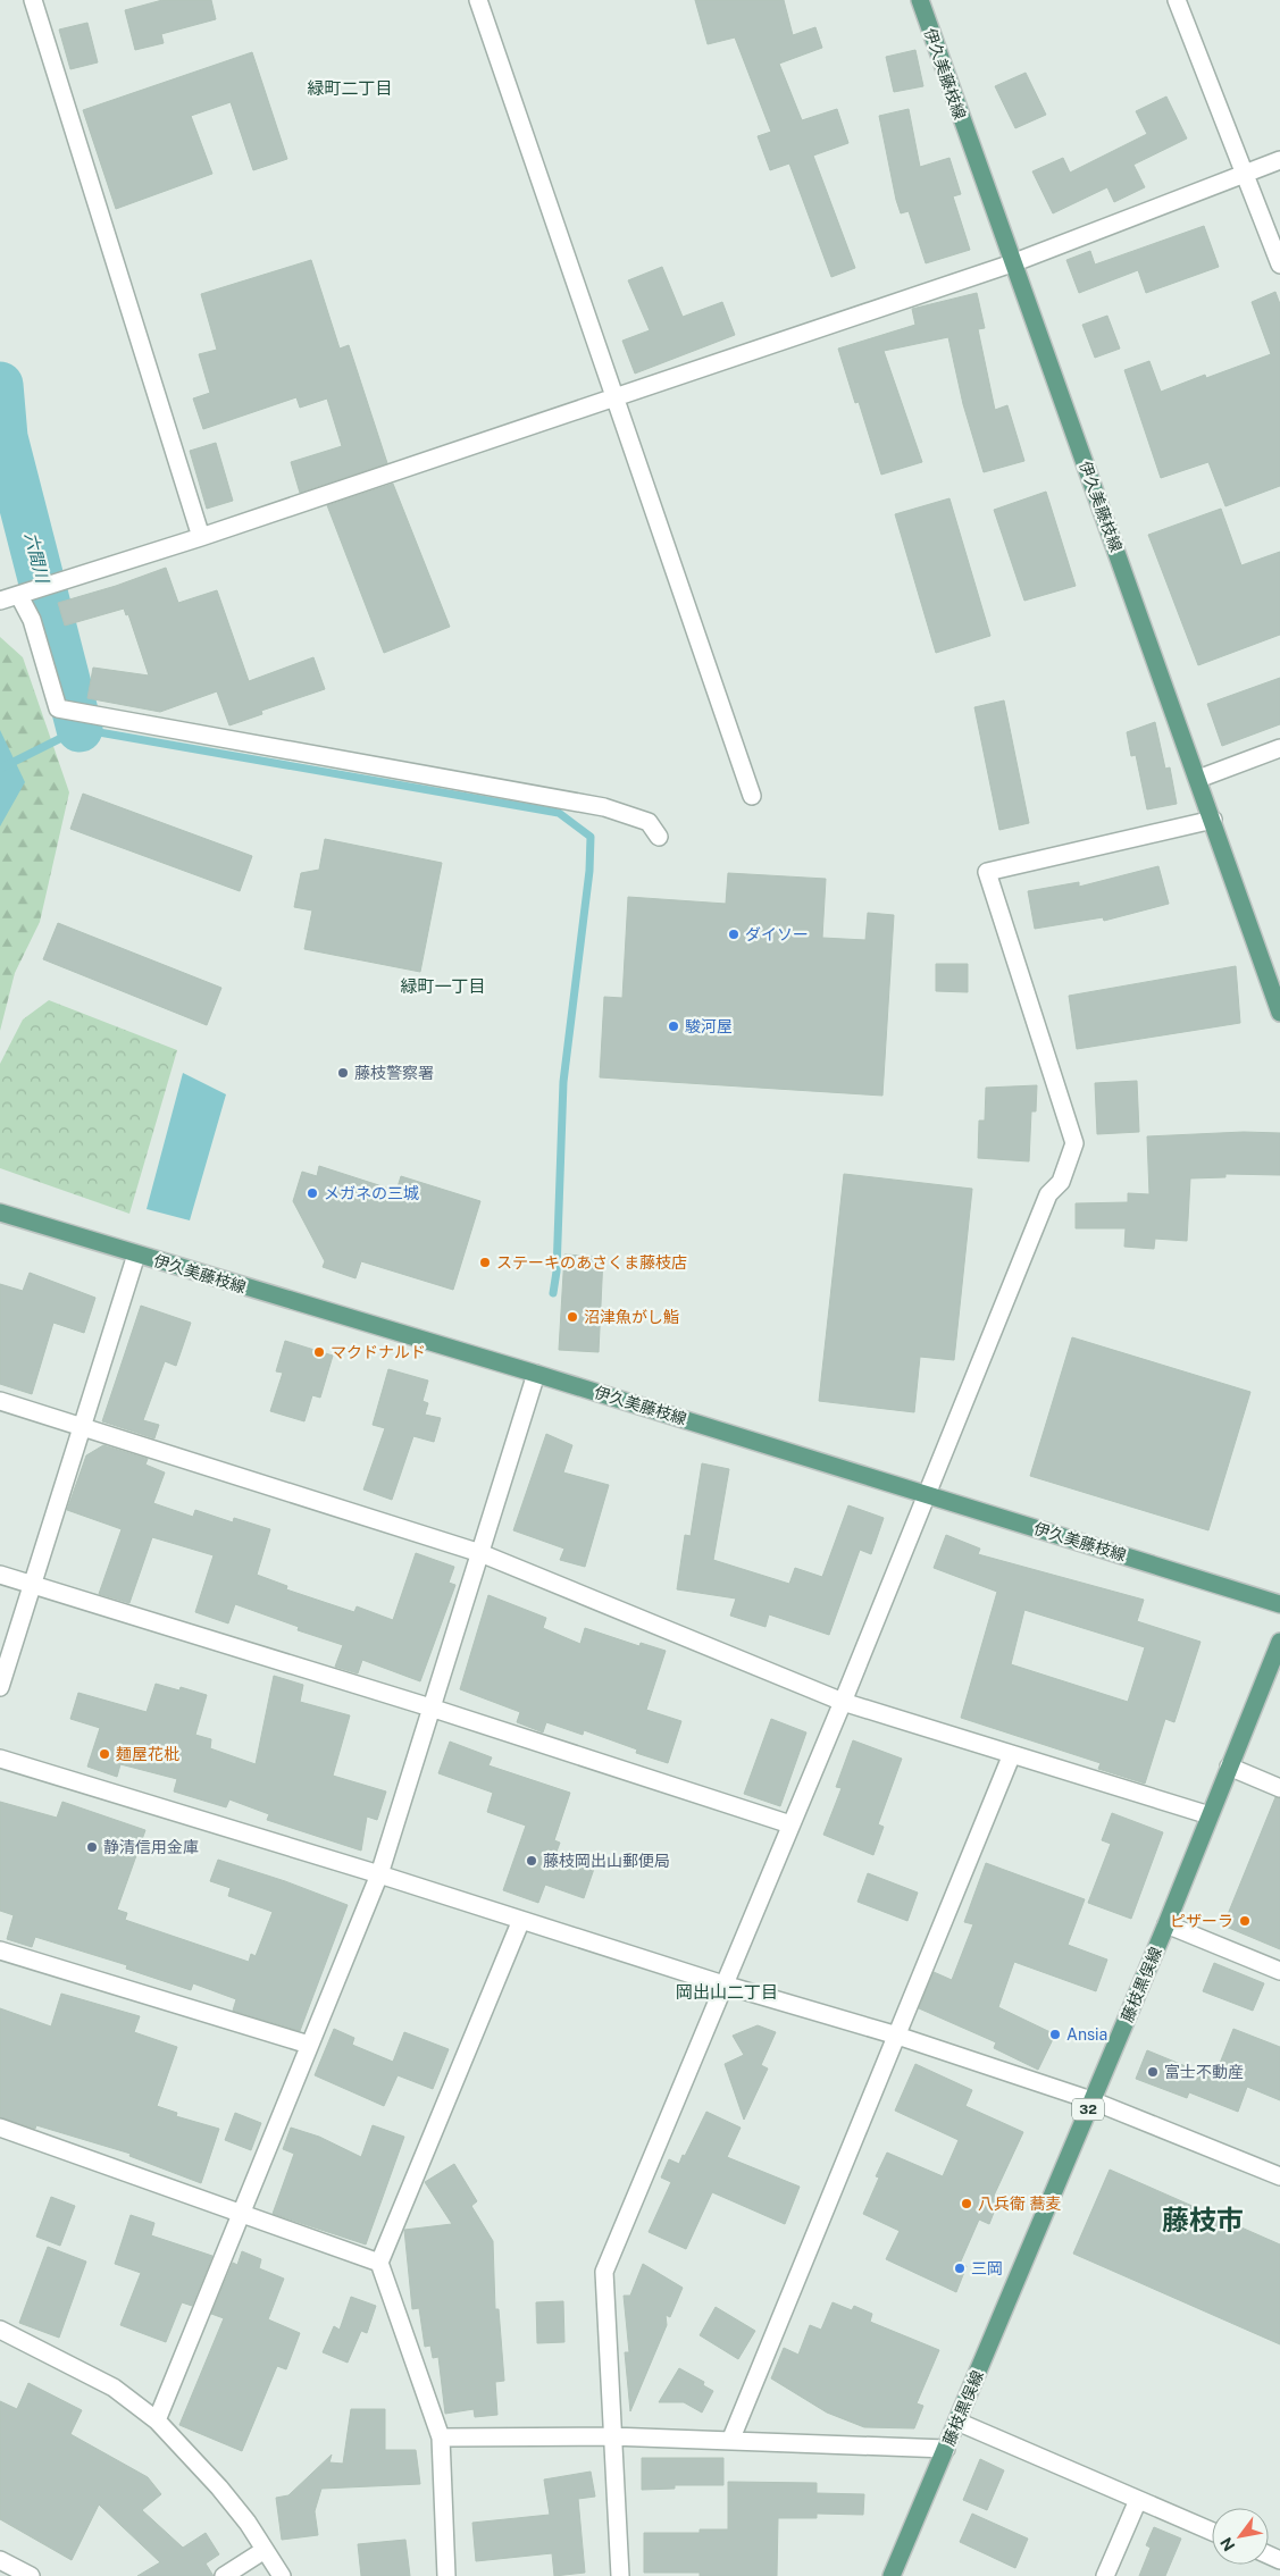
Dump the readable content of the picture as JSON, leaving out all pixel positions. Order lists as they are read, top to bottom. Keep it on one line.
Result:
{"streets":{"main road":["伊久美藤枝線","藤枝黒俣線","32"]},"districts":["緑町二丁目","緑町一丁目","岡出山二丁目","藤枝市"],"water":["六間川"],"places":["ダイソー","駿河屋","藤枝警察署","メガネの三城","ステーキのあさくま藤枝店","沼津魚がし鮨","マクドナルド","麺屋花枇","静清信用金庫","藤枝岡出山郵便局","ピザーラ","Ansia","富士不動産","八兵衛 蕎麦","三岡"],"north":"bottom left"}
